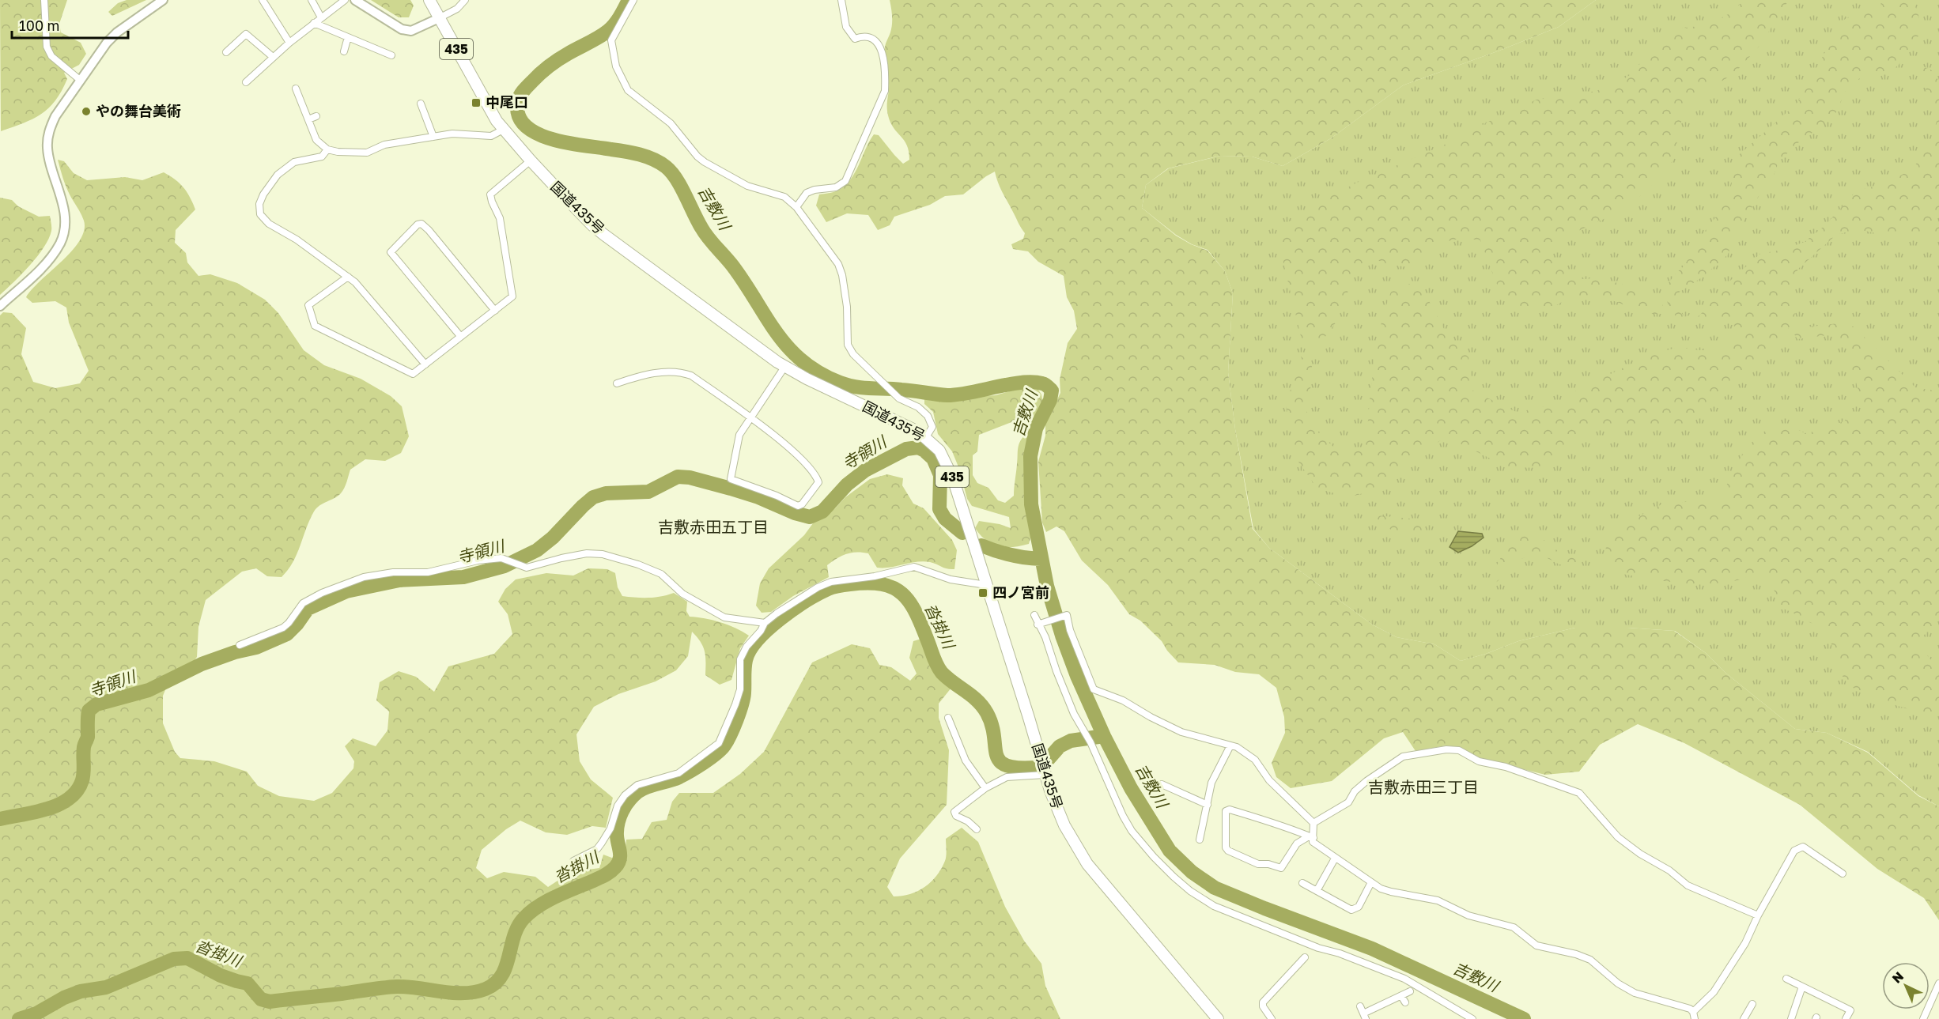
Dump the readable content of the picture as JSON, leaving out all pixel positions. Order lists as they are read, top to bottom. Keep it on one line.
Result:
{"streets":{"highway":["435","国道435号"]},"districts":["吉敷赤田五丁目","吉敷赤田三丁目"],"water":["吉敷川","寺領川","沓掛川"],"places":{"transit":["中尾口","四ノ宮前"],"other":["やの舞台美術"]},"scale_bar":"100 m","north":"top left"}
